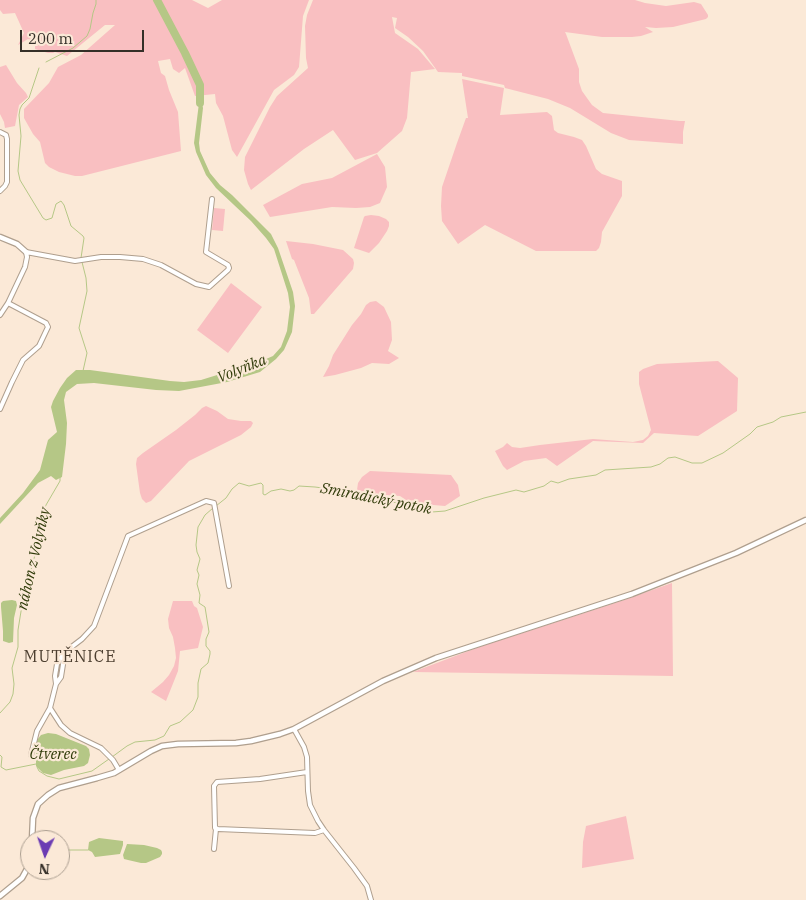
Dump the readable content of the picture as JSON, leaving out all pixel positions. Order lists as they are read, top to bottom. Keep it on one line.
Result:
{"districts":["MUTĚNICE"],"water":["Volyňka","Smiradický potok","náhon z Volyňky","Čtverec"],"scale_bar":"200 m","north":"bottom"}
